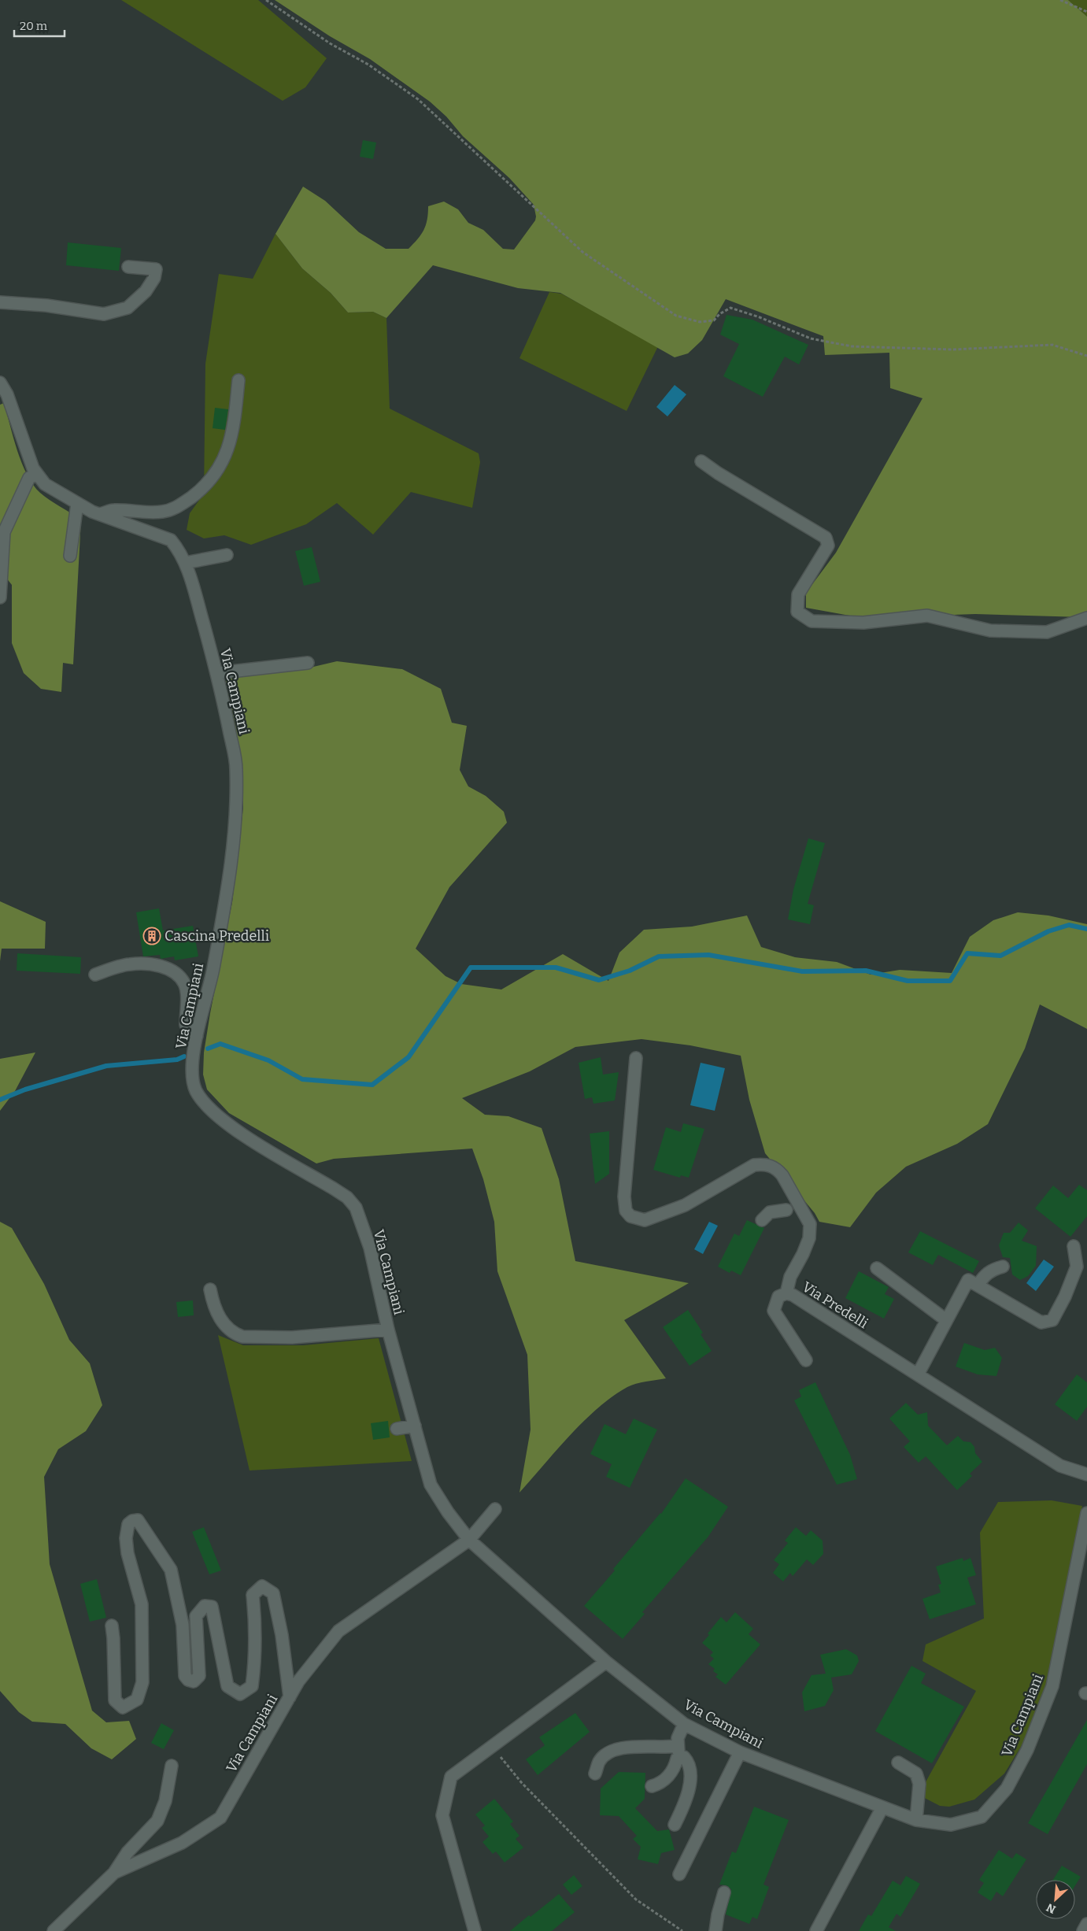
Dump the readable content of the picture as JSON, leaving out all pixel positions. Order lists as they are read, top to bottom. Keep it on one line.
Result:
{"streets":{"street":["Via Campiani","Via Predelli"]},"places":{"building":["Cascina Predelli"]},"scale_bar":"20 m","north":"bottom left"}
